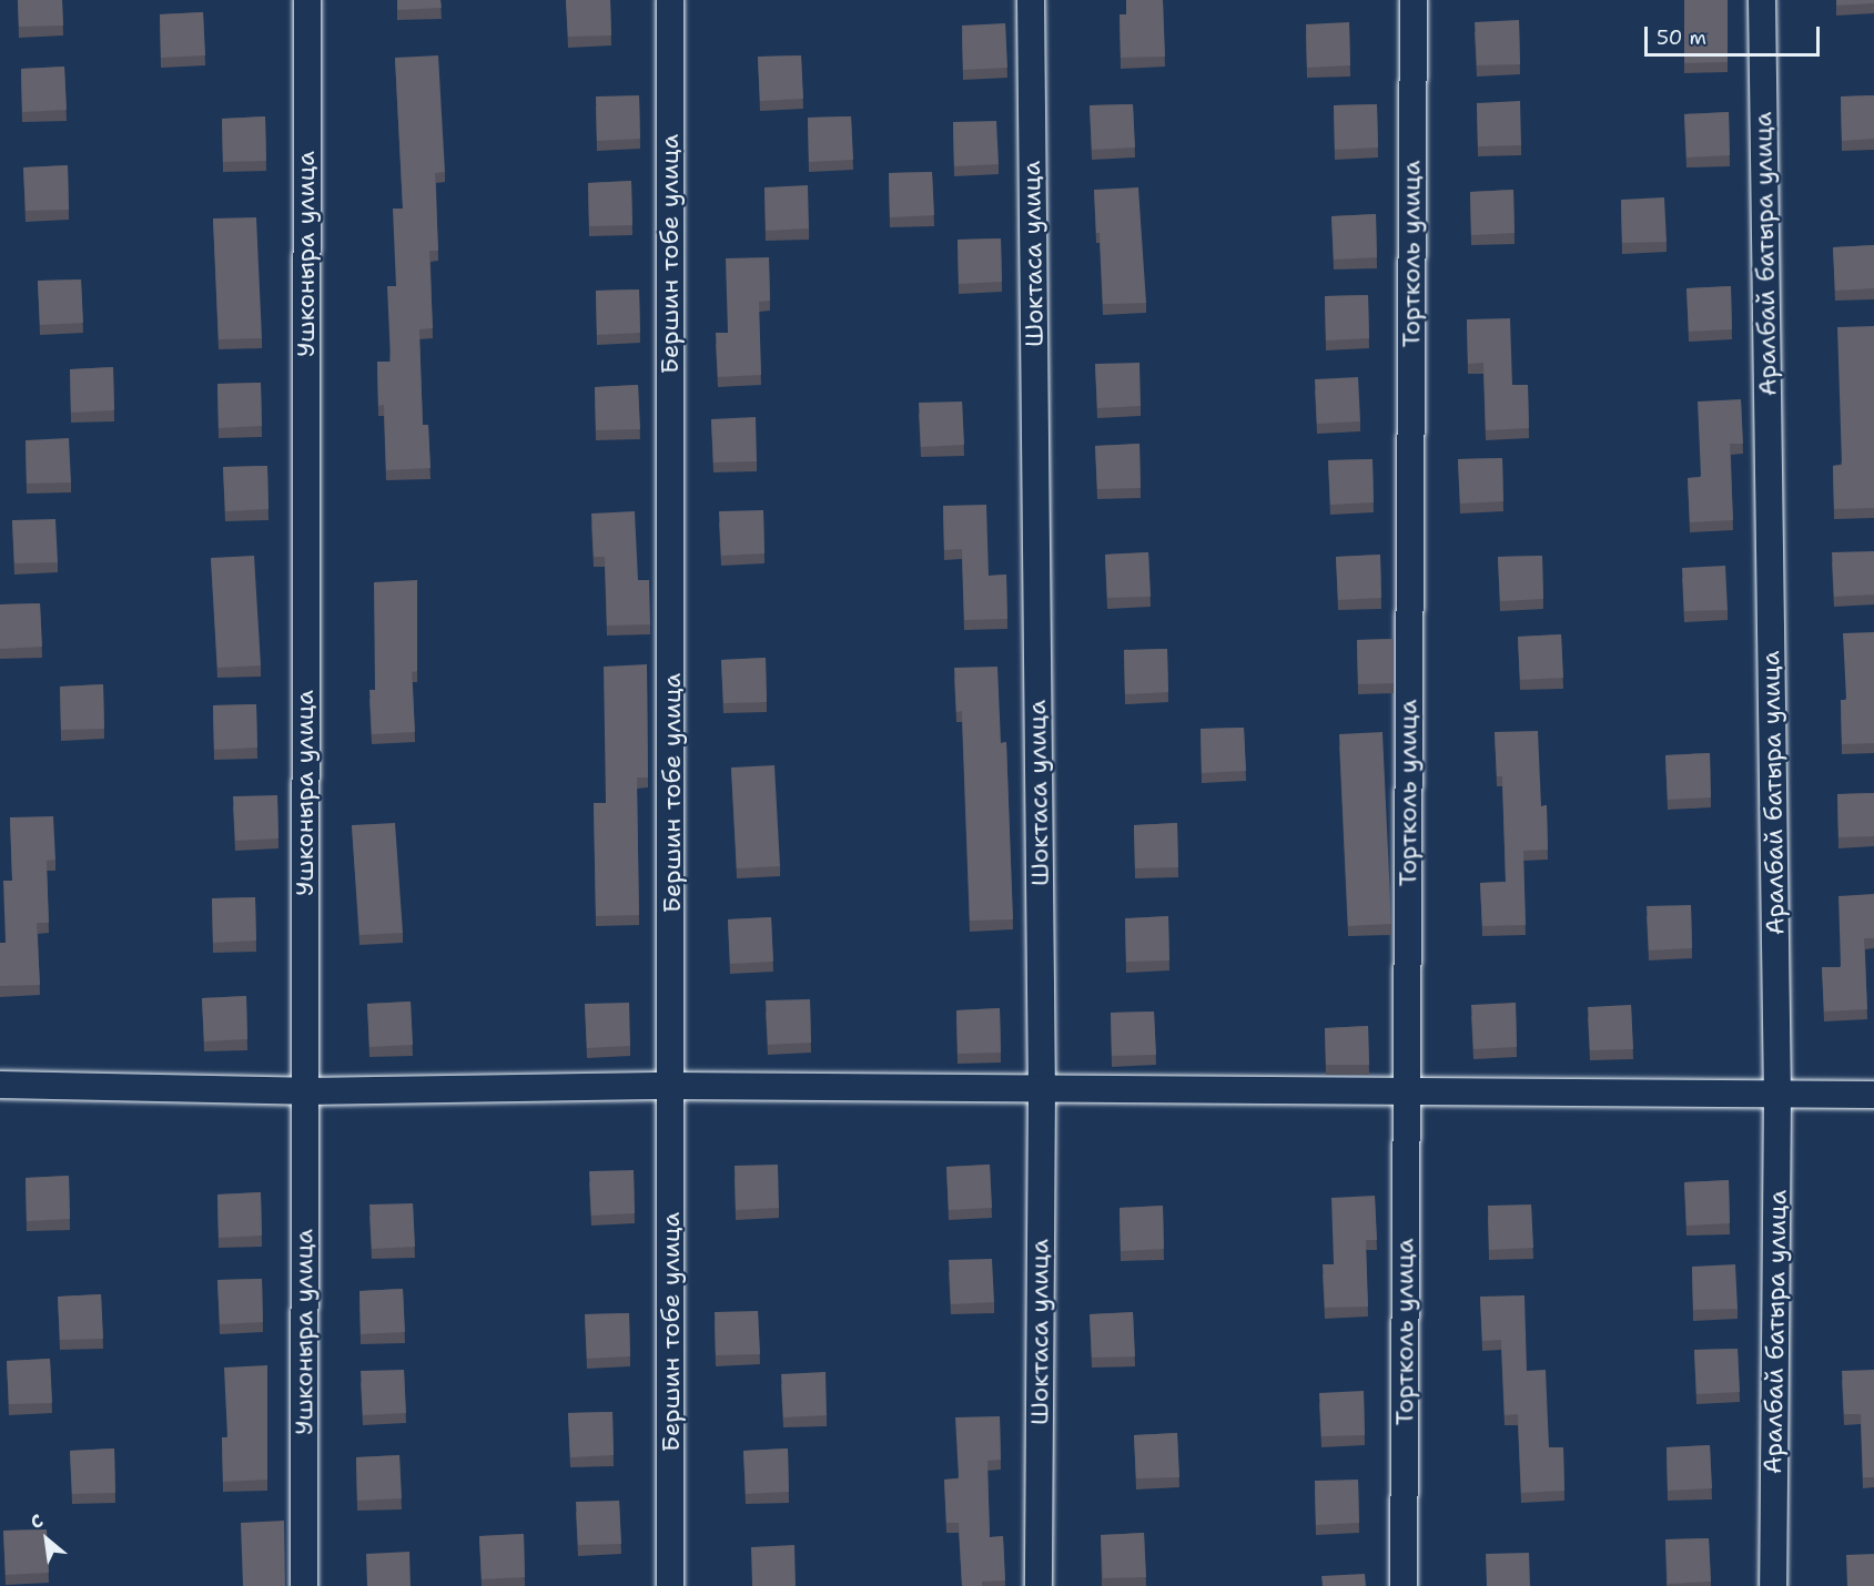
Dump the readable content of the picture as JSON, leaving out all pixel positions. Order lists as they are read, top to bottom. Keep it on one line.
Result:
{"streets":{"street":["Ушконыра улица","Бершин тобе улица","Шоктаса улица","Тортколь улица","Аралбай батыра улица"]},"scale_bar":"50 m","north":"top left"}
